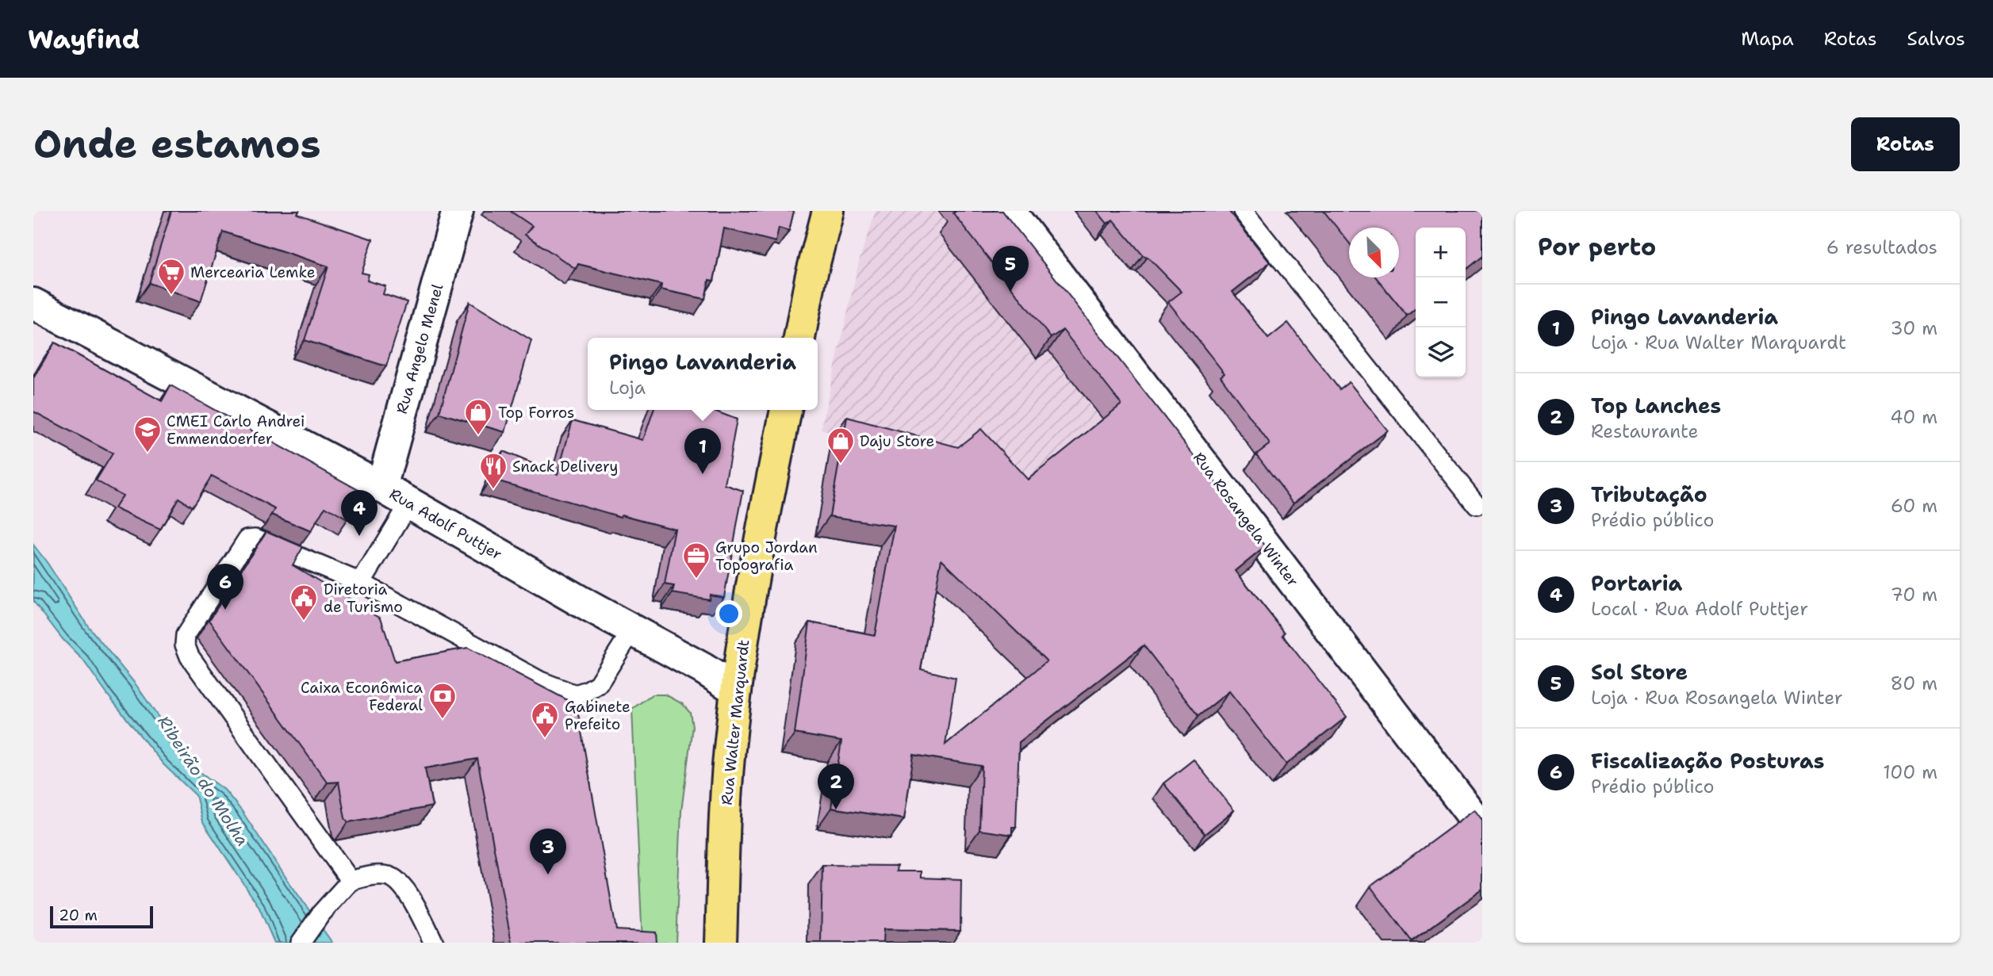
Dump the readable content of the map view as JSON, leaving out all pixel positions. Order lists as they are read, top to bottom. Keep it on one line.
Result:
{"streets":{"main road":["Rua Walter Marquardt"],"street":["Rua Angelo Menel","Rua Rosangela Winter","Rua Adolf Puttjer"]},"crossings":[["Rua Angelo Menel","Rua Adolf Puttjer"],["Rua Adolf Puttjer","Rua Walter Marquardt"]],"water":["Ribeirão do Molha"],"places":{"supermarket":["Mercearia Lemke"],"shop":["Top Forros","Daju Store"],"school or university":["CMEI Carlo Andrei Emmendoerfer"],"restaurant":["Snack Delivery"],"office":["Grupo Jordan Topografia"],"public building":["Diretoria de Turismo","Gabinete Prefeito"],"bank":["Caixa Econômica Federal"]},"scale_bar":"20 m","north":"bottom right","page":{"header":"Wayfind","nav":["Mapa","Rotas","Salvos"],"buttons":"Rotas","title":"Onde estamos","heading":["Por perto","6 resultados"],"map_buttons":["+","−"],"pins":["5","1","4","6","2","3"],"list":[{"mark":"1","name":"Pingo Lavanderia","note":"Loja · Rua Walter Marquardt","value":"30 m"},{"mark":"2","name":"Top Lanches","note":"Restaurante","value":"40 m"},{"mark":"3","name":"Tributação","note":"Prédio público","value":"60 m"},{"mark":"4","name":"Portaria","note":"Local · Rua Adolf Puttjer","value":"70 m"},{"mark":"5","name":"Sol Store","note":"Loja · Rua Rosangela Winter","value":"80 m"},{"mark":"6","name":"Fiscalização Posturas","note":"Prédio público","value":"100 m"}],"popup":["Pingo Lavanderia","Loja"],"scale":"20 m"}}
